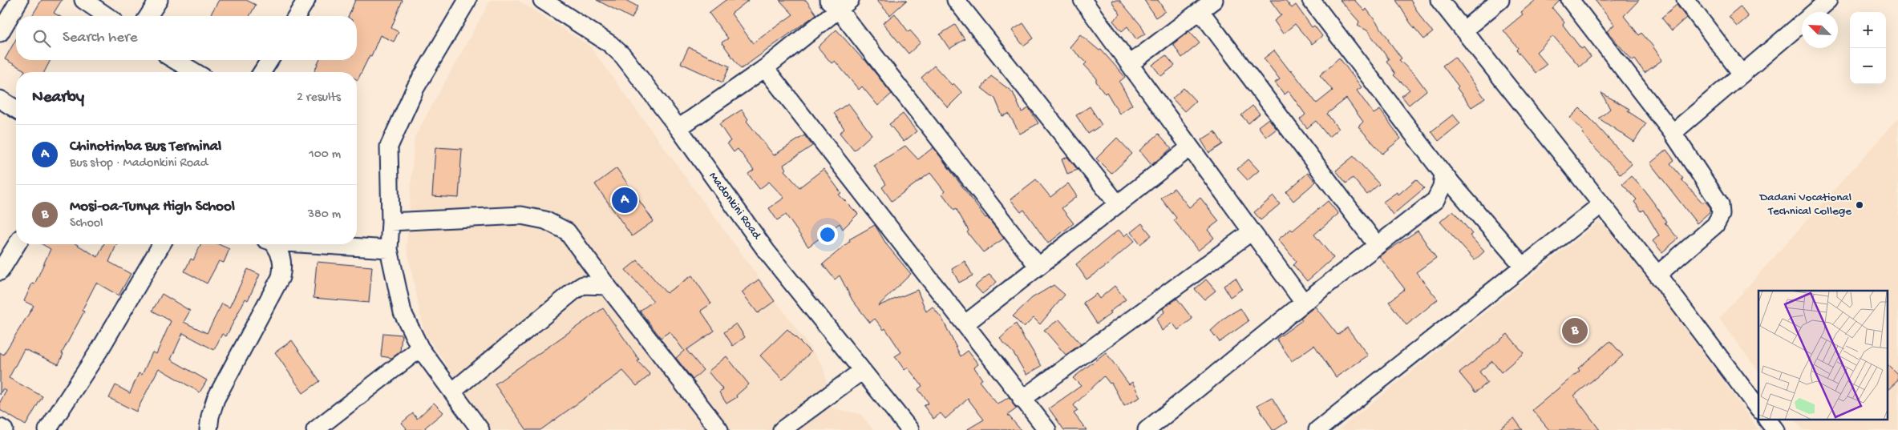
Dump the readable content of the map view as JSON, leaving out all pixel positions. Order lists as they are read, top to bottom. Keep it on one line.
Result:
{"streets":{"street":["Madonkini Road"]},"places":["Dadani Vocational Technical College"],"north":"top left","page":{"map_buttons":["+","−"],"search":"Search here","heading":["Nearby","2 results"],"list":[{"mark":"A","name":"Chinotimba Bus Terminal","note":"Bus stop · Madonkini Road","value":"100 m"},{"mark":"B","name":"Mosi-oa-Tunya High School","note":"School","value":"380 m"}],"pins":["A","B"]}}
